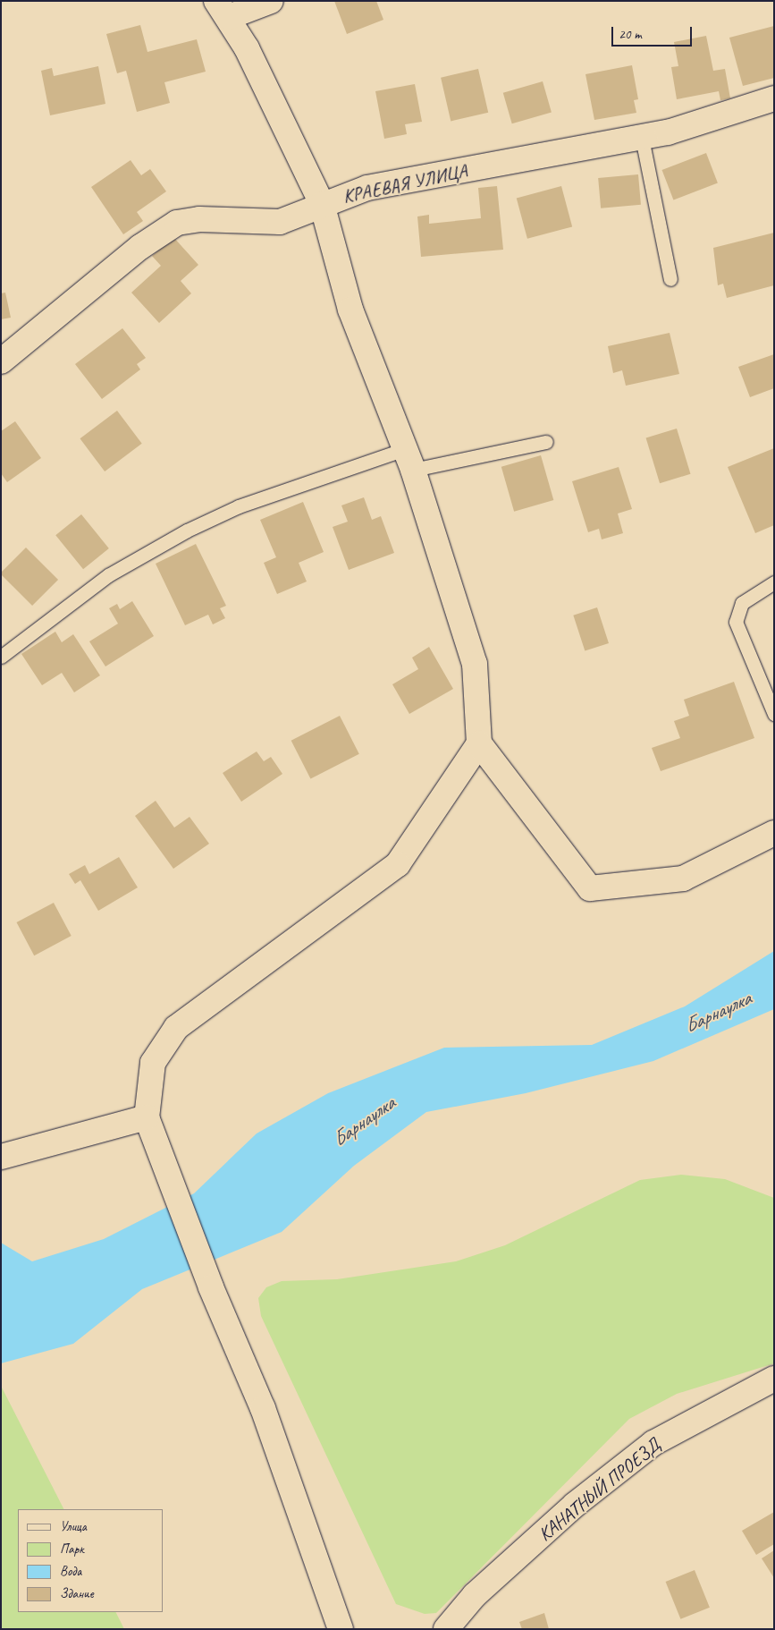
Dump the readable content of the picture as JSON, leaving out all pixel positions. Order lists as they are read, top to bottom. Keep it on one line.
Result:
{"streets":{"street":["КРАЕВАЯ УЛИЦА","КАНАТНЫЙ ПРОЕЗД"]},"water":["Барнаулка"],"legend":["Улица","Парк","Вода","Здание"],"scale_bar":"20 m"}
